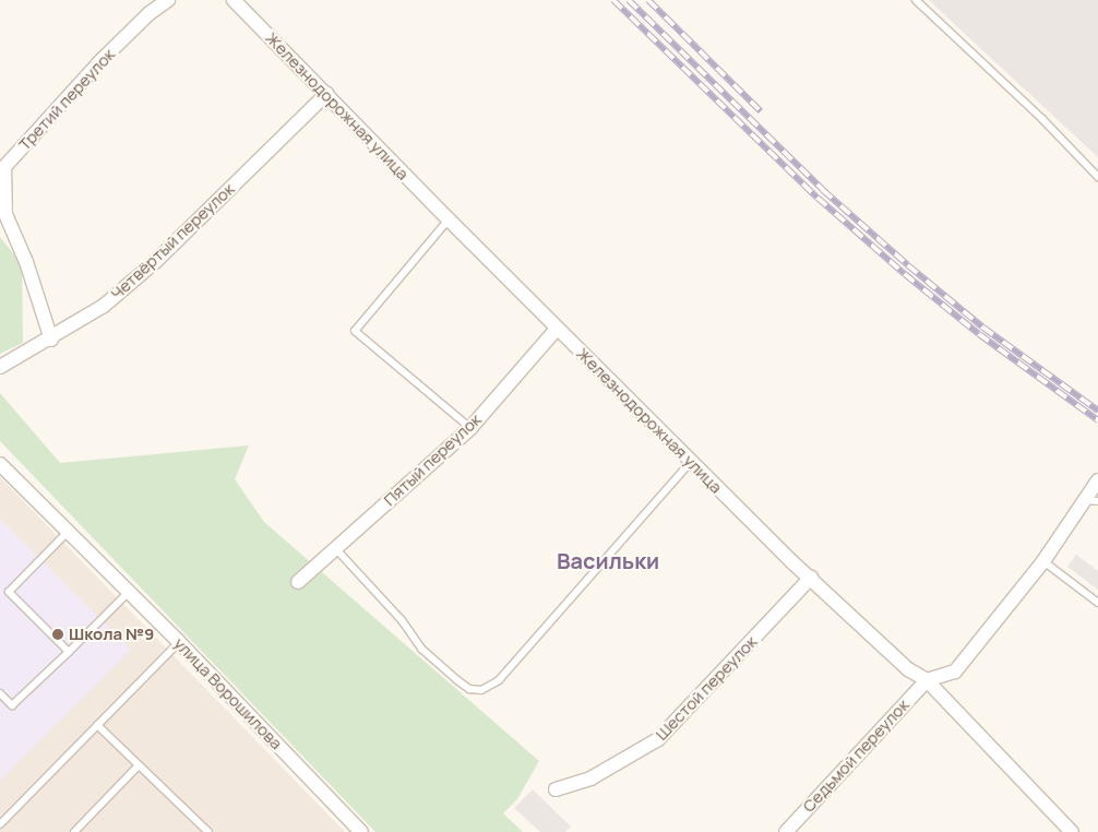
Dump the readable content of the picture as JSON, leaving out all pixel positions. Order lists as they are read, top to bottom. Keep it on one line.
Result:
{"streets":{"street":["Третий переулок","Железнодорожная улица","Четвёртый переулок","Пятый переулок","Шестой переулок","улица Ворошилова","Седьмой переулок"]},"crossings":[["Третий переулок","Четвёртый переулок"],["Железнодорожная улица","Четвёртый переулок"],["Железнодорожная улица","Пятый переулок"],["Железнодорожная улица","Шестой переулок"],["Железнодорожная улица","Седьмой переулок"]],"districts":["Васильки"],"places":["Школа №9"]}
